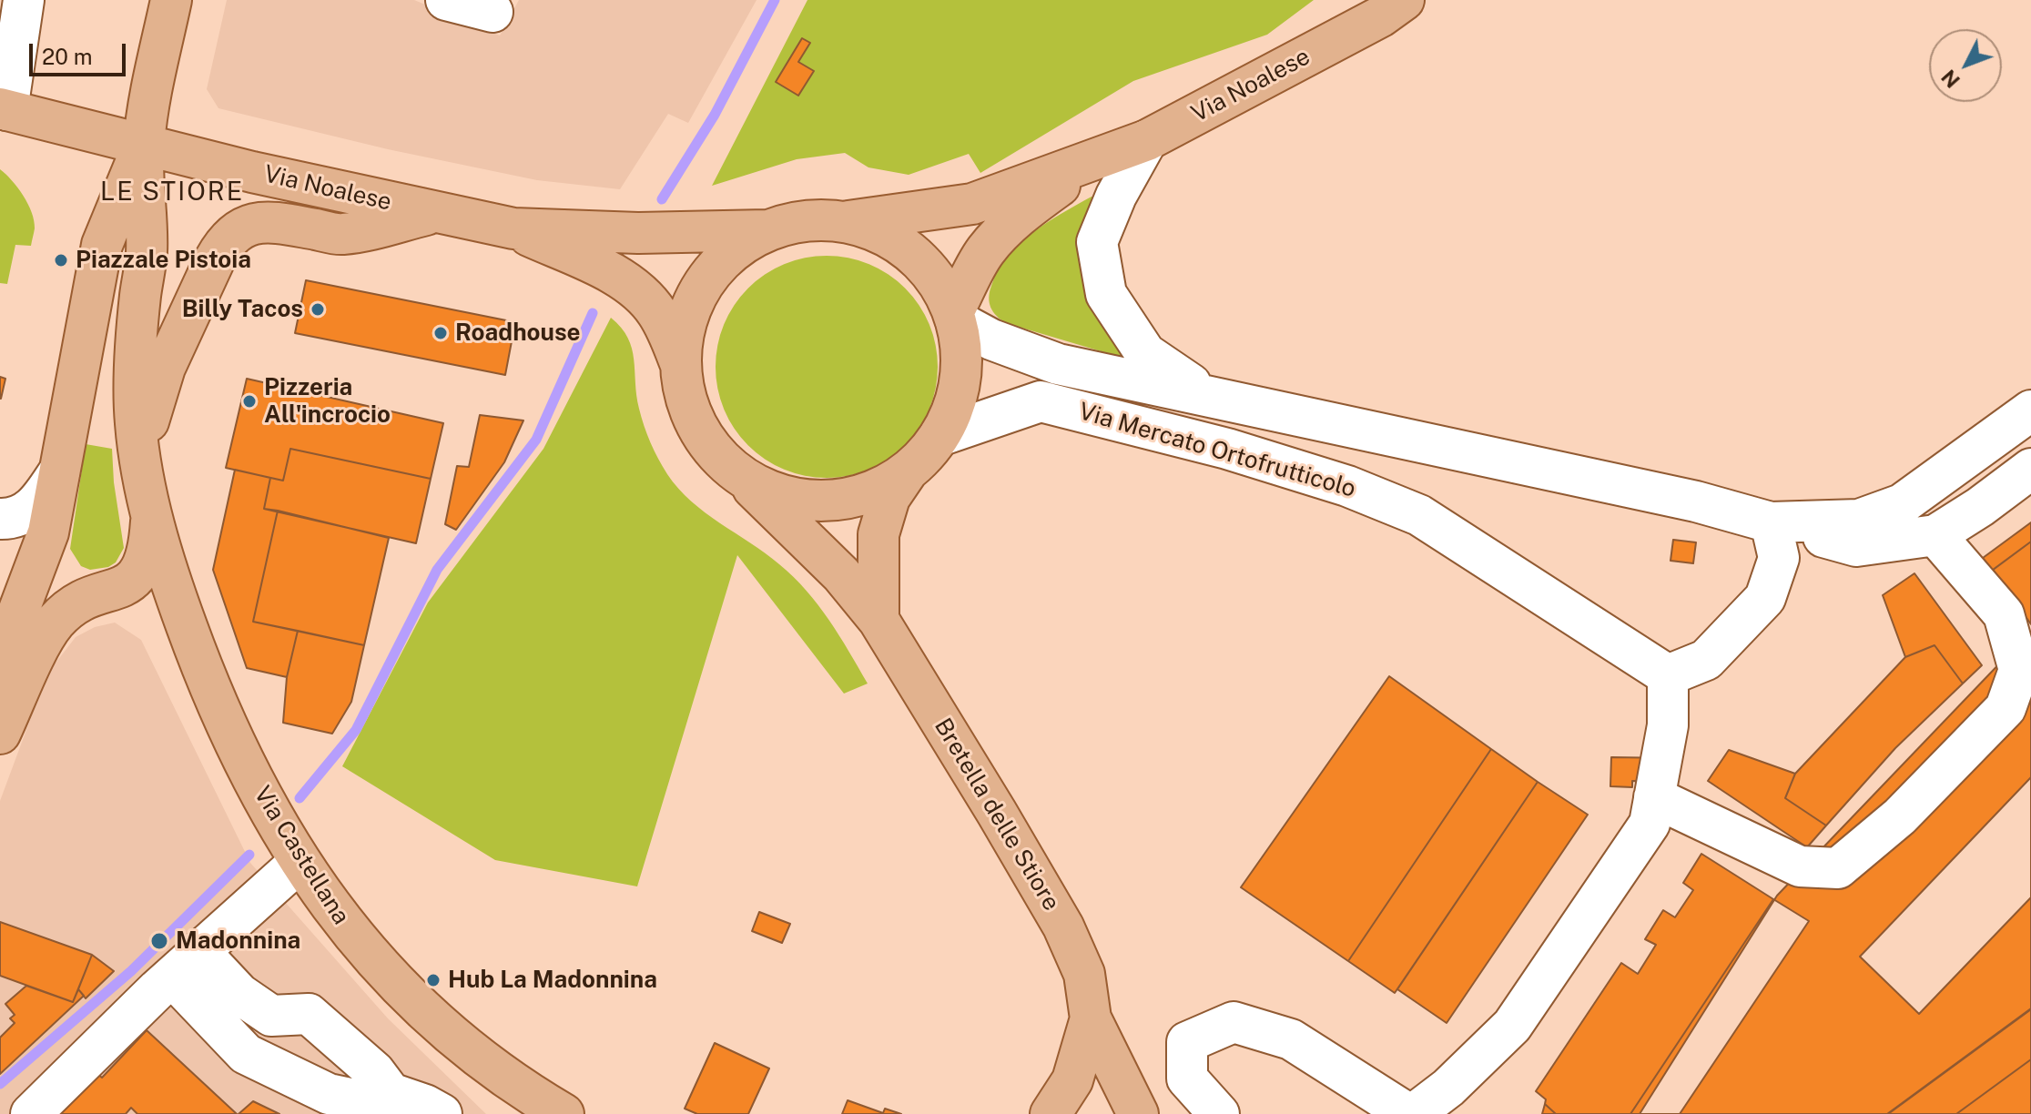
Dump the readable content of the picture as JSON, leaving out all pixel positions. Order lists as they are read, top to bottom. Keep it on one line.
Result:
{"streets":{"main road":["Via Noalese","Bretella delle Stiore","Via Castellana"],"street":["Via Mercato Ortofrutticolo"]},"crossings":[["Via Noalese","Via Mercato Ortofrutticolo"],["Via Noalese","Bretella delle Stiore"]],"districts":["LE STIORE"],"places":["Piazzale Pistoia","Billy Tacos","Roadhouse","Pizzeria All'incrocio","Madonnina","Hub La Madonnina"],"scale_bar":"20 m","north":"bottom left"}
